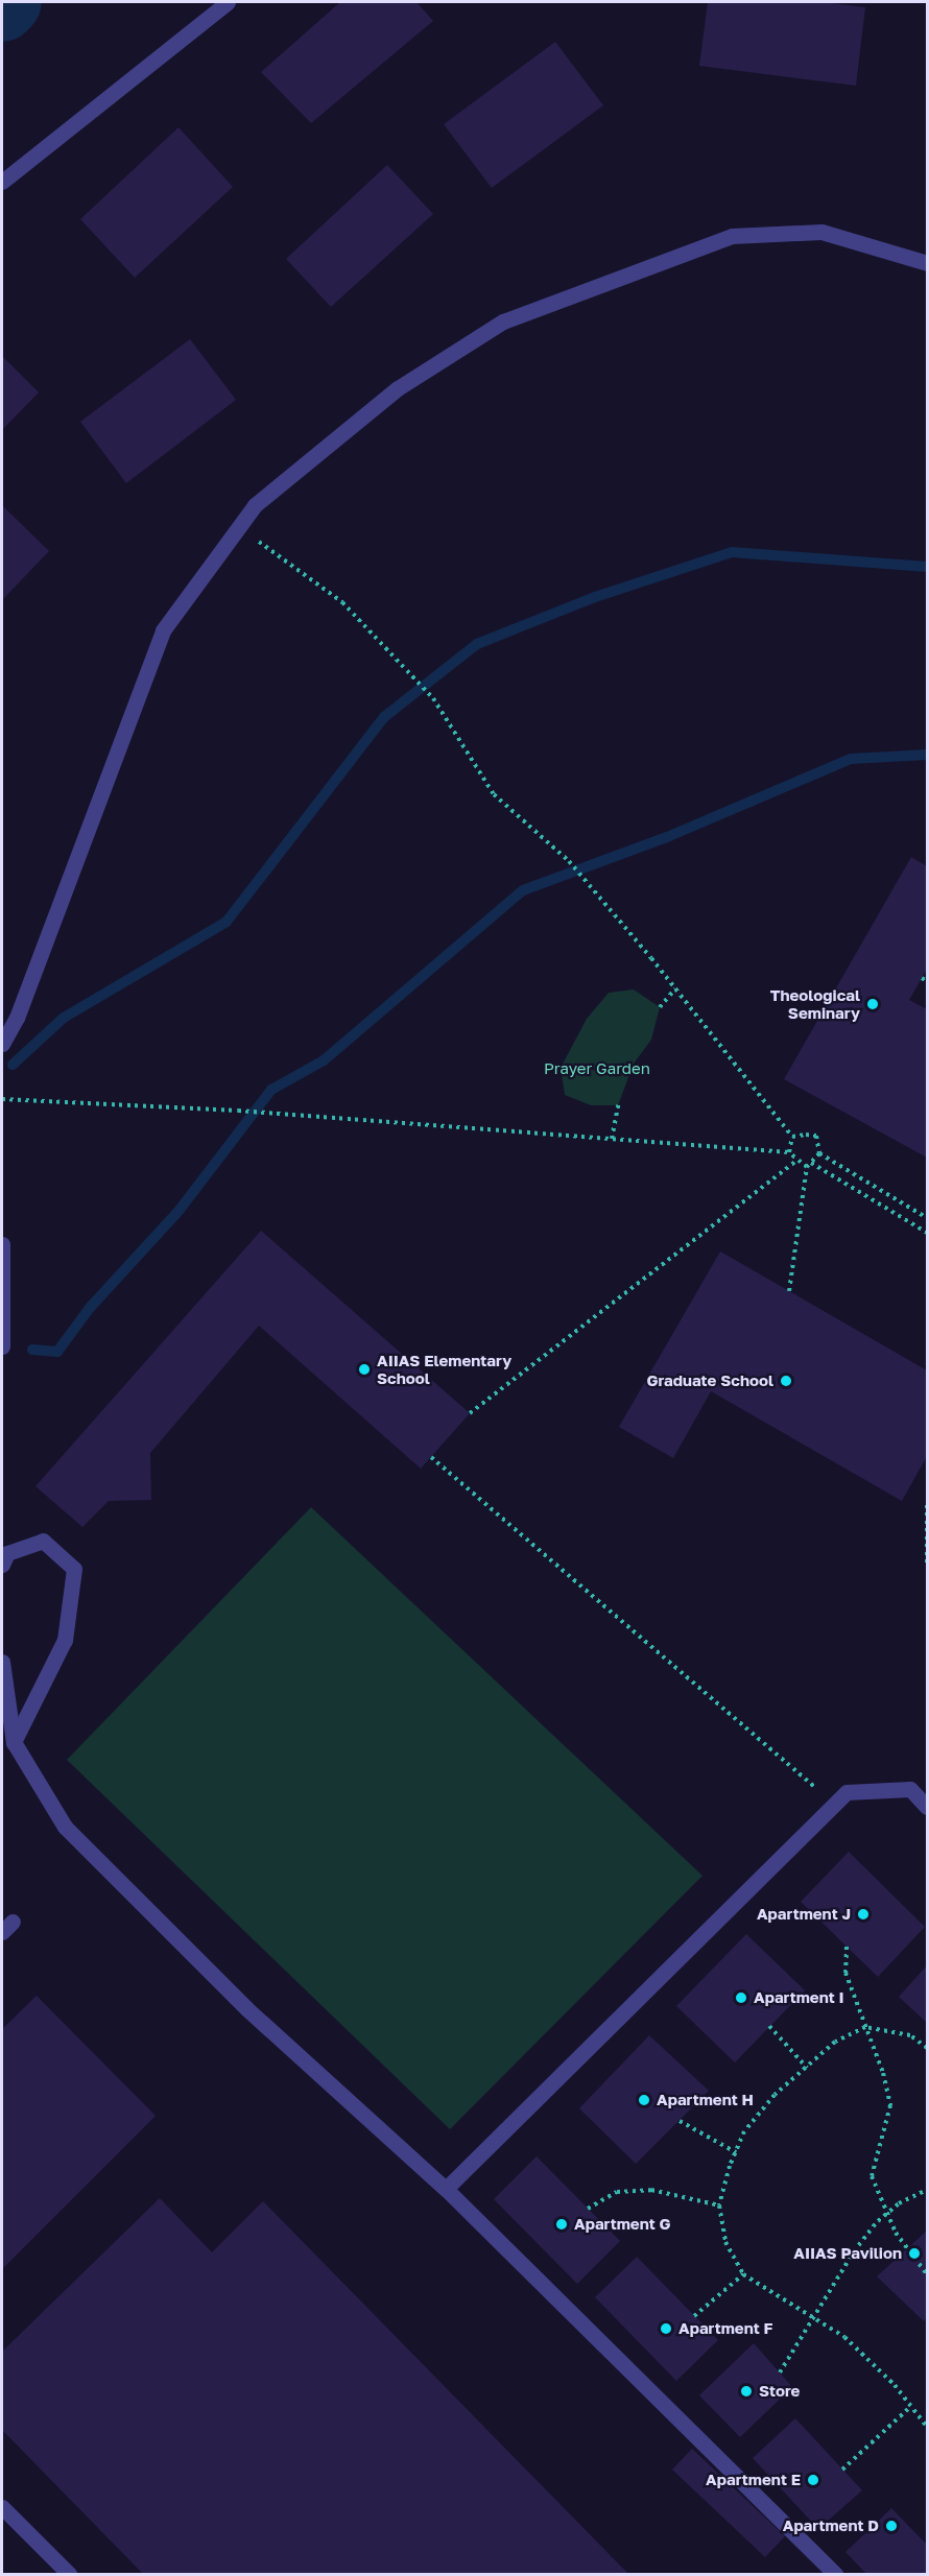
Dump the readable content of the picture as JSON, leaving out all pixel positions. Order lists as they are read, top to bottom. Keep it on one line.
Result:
{"parks":["Prayer Garden"],"places":["Theological Seminary","AIIAS Elementary School","Graduate School","Apartment J","Apartment I","Apartment H","Apartment G","AIIAS Pavilion","Apartment F","Store","Apartment E","Apartment D"]}
